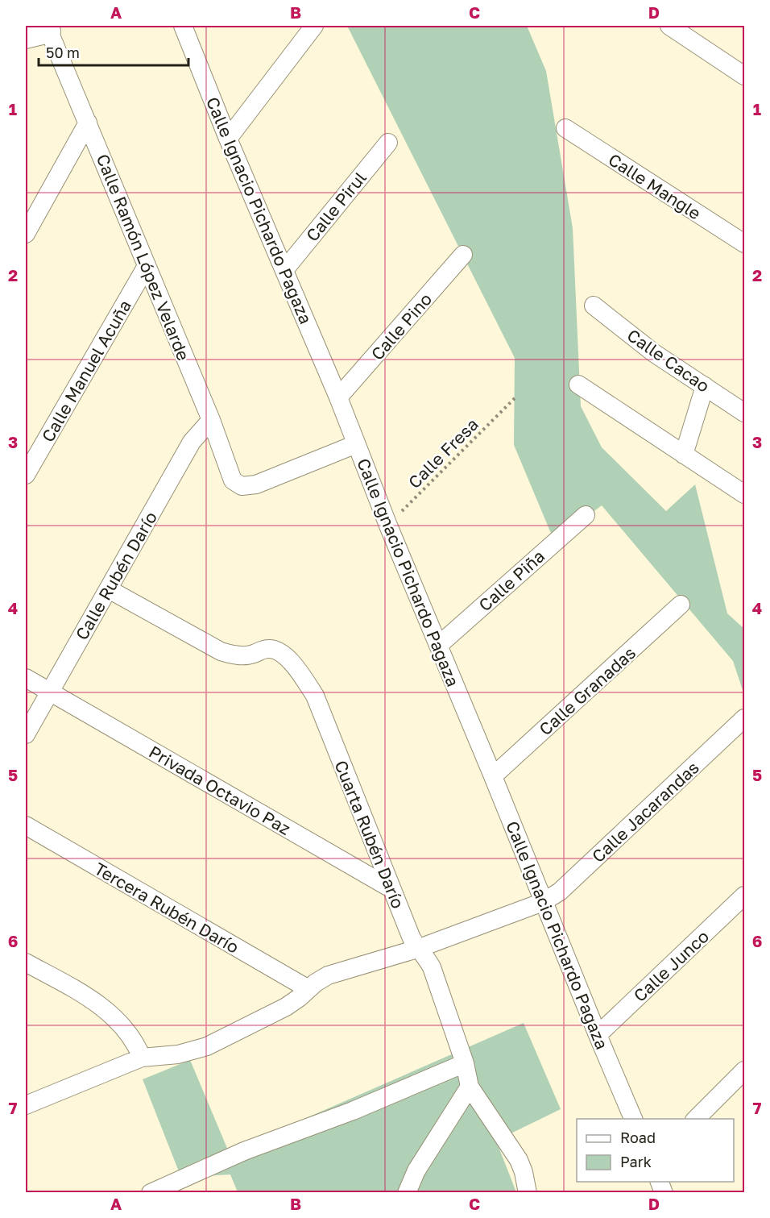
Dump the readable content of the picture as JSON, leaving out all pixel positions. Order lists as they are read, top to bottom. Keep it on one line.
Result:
{"streets":{"street":["Calle Mangle","Calle Pirul","Calle Ignacio Pichardo Pagaza","Calle Ramón López Velarde","Calle Pino","Calle Cacao","Calle Manuel Acuña","Calle Rubén Darío","Calle Piña","Calle Granadas","Privada Octavio Paz","Calle Jacarandas","Cuarta Rubén Darío","Tercera Rubén Darío","Calle Junco"],"path":["Calle Fresa"]},"crossings":[["Calle Pirul","Calle Ignacio Pichardo Pagaza"],["Calle Ignacio Pichardo Pagaza","Calle Ramón López Velarde"],["Calle Ignacio Pichardo Pagaza","Calle Pino"],["Calle Ignacio Pichardo Pagaza","Calle Fresa"],["Calle Ignacio Pichardo Pagaza","Calle Piña"],["Calle Ignacio Pichardo Pagaza","Calle Granadas"],["Calle Ignacio Pichardo Pagaza","Calle Jacarandas"],["Calle Ignacio Pichardo Pagaza","Calle Junco"],["Calle Ramón López Velarde","Calle Manuel Acuña"],["Calle Ramón López Velarde","Calle Rubén Darío"],["Calle Rubén Darío","Privada Octavio Paz"],["Calle Rubén Darío","Cuarta Rubén Darío"],["Privada Octavio Paz","Cuarta Rubén Darío"],["Calle Jacarandas","Cuarta Rubén Darío"],["Calle Jacarandas","Tercera Rubén Darío"]],"legend":["Road","Park"],"scale_bar":"50 m","grid":{"columns":["A","B","C","D"],"rows":["1","2","3","4","5","6","7"]}}
